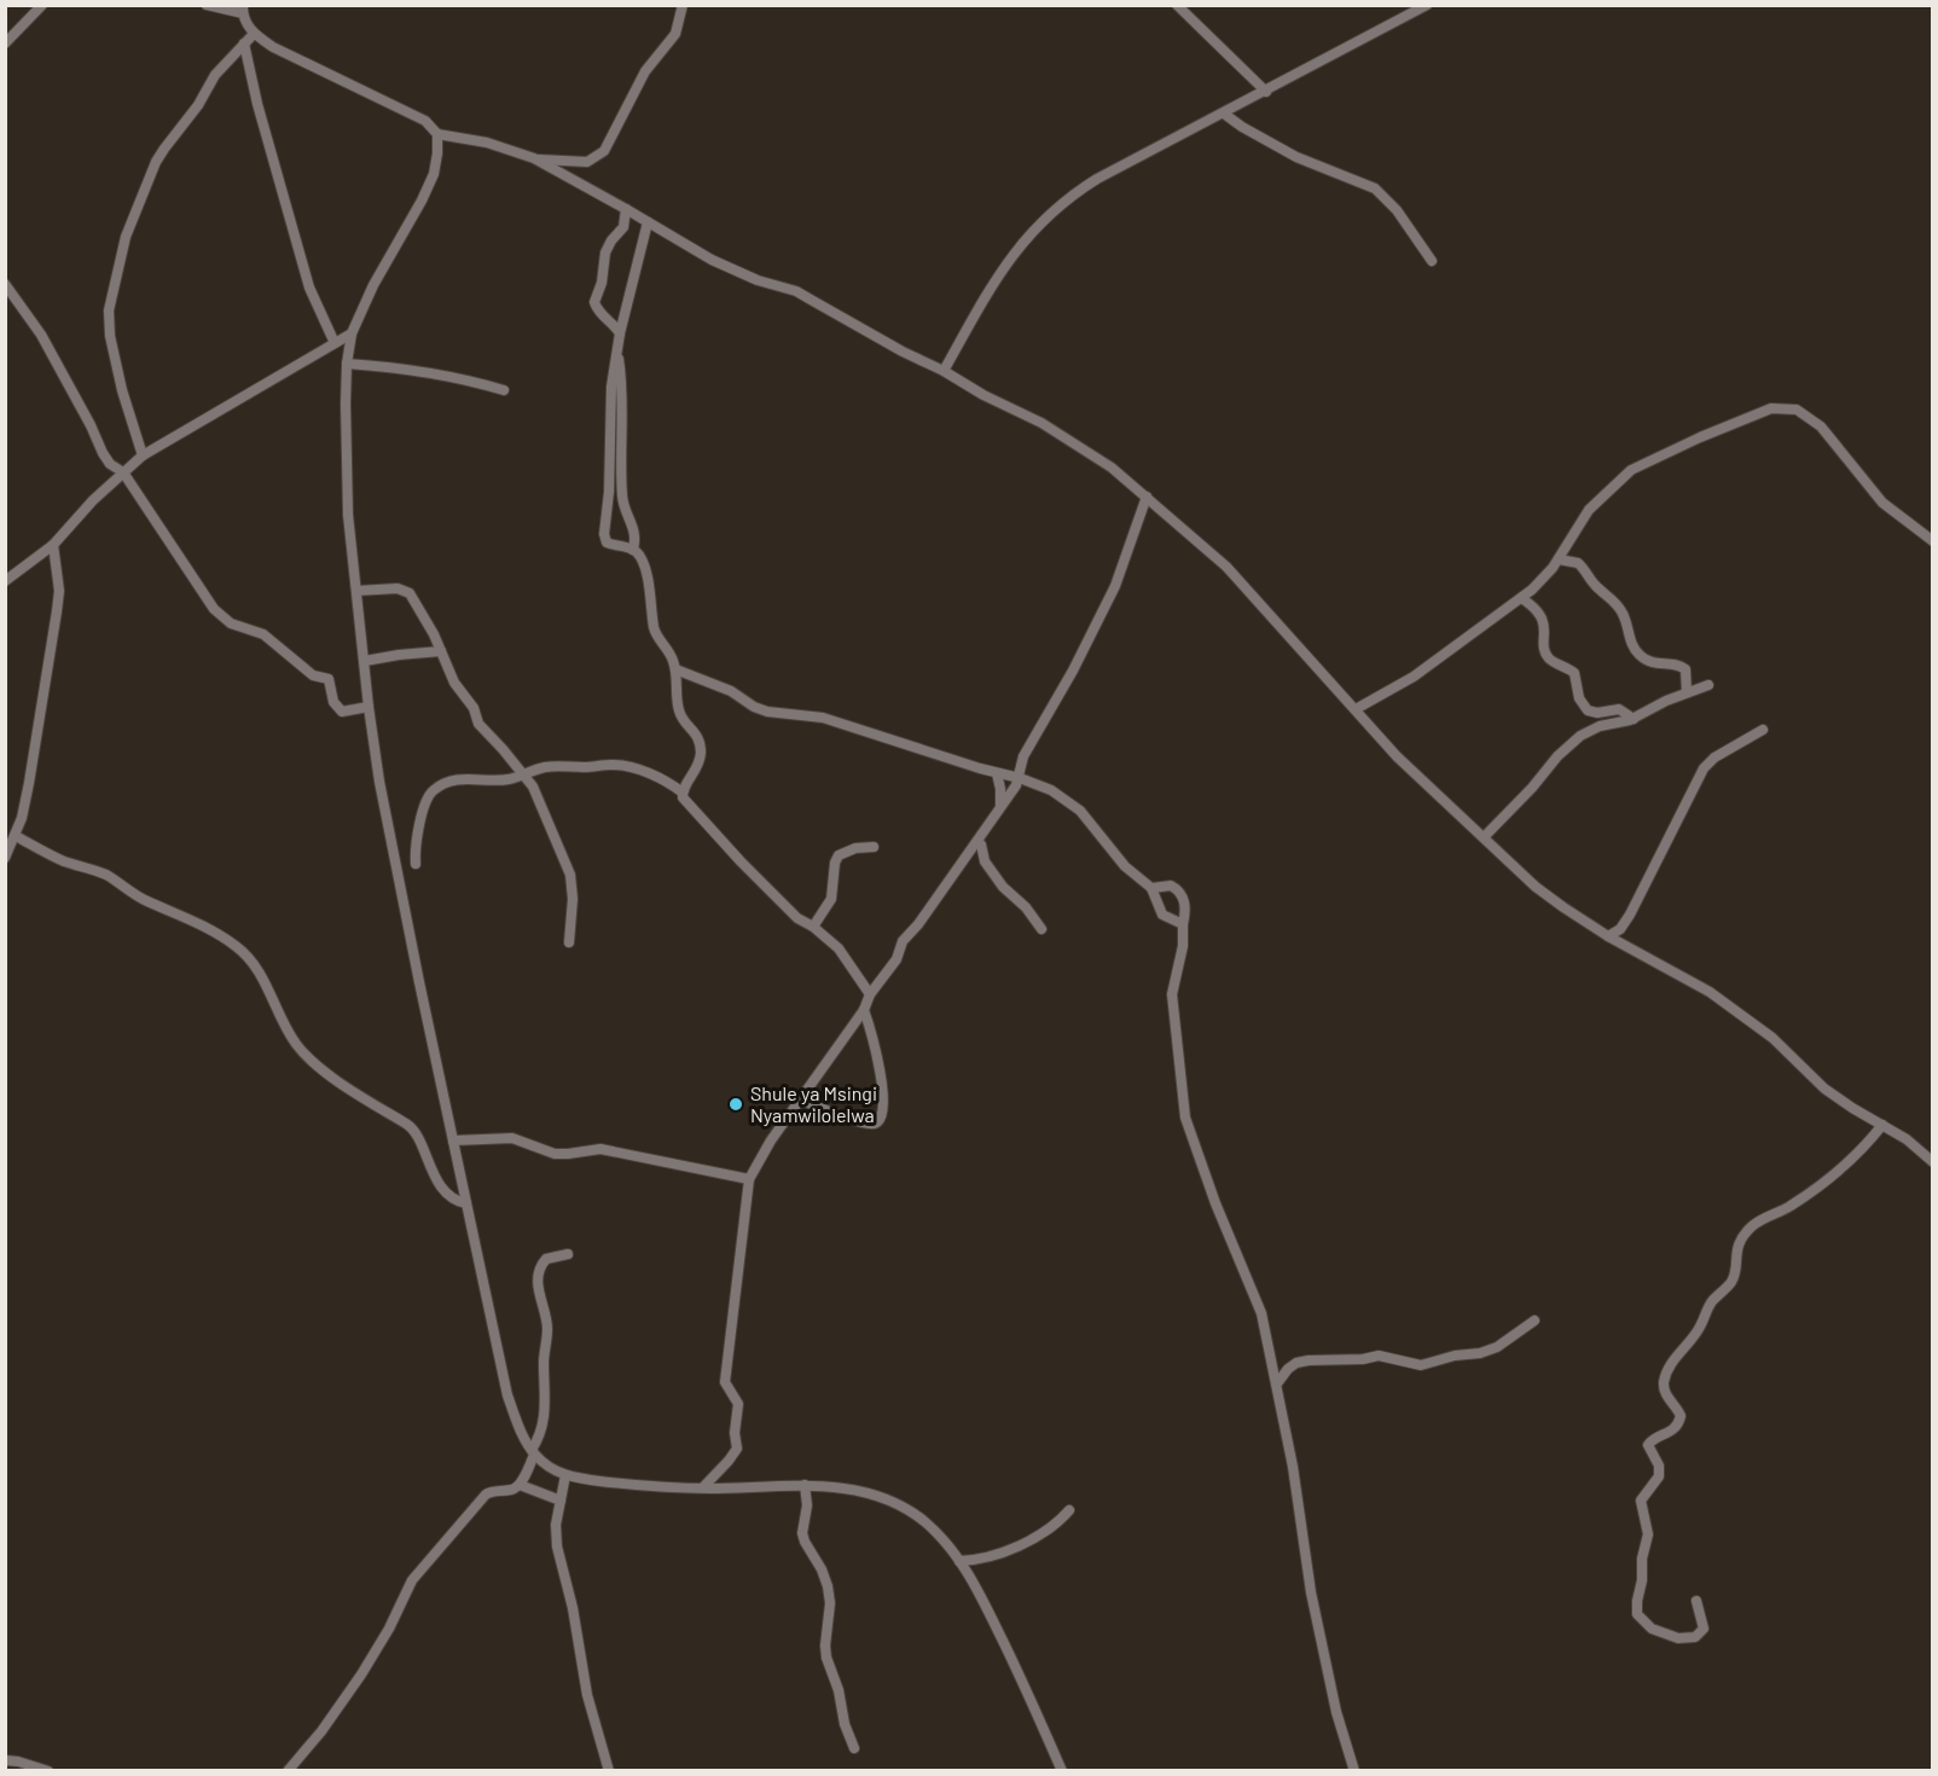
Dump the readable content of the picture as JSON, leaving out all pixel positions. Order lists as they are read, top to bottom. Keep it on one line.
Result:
{"places":["Shule ya Msingi Nyamwilolelwa"]}
